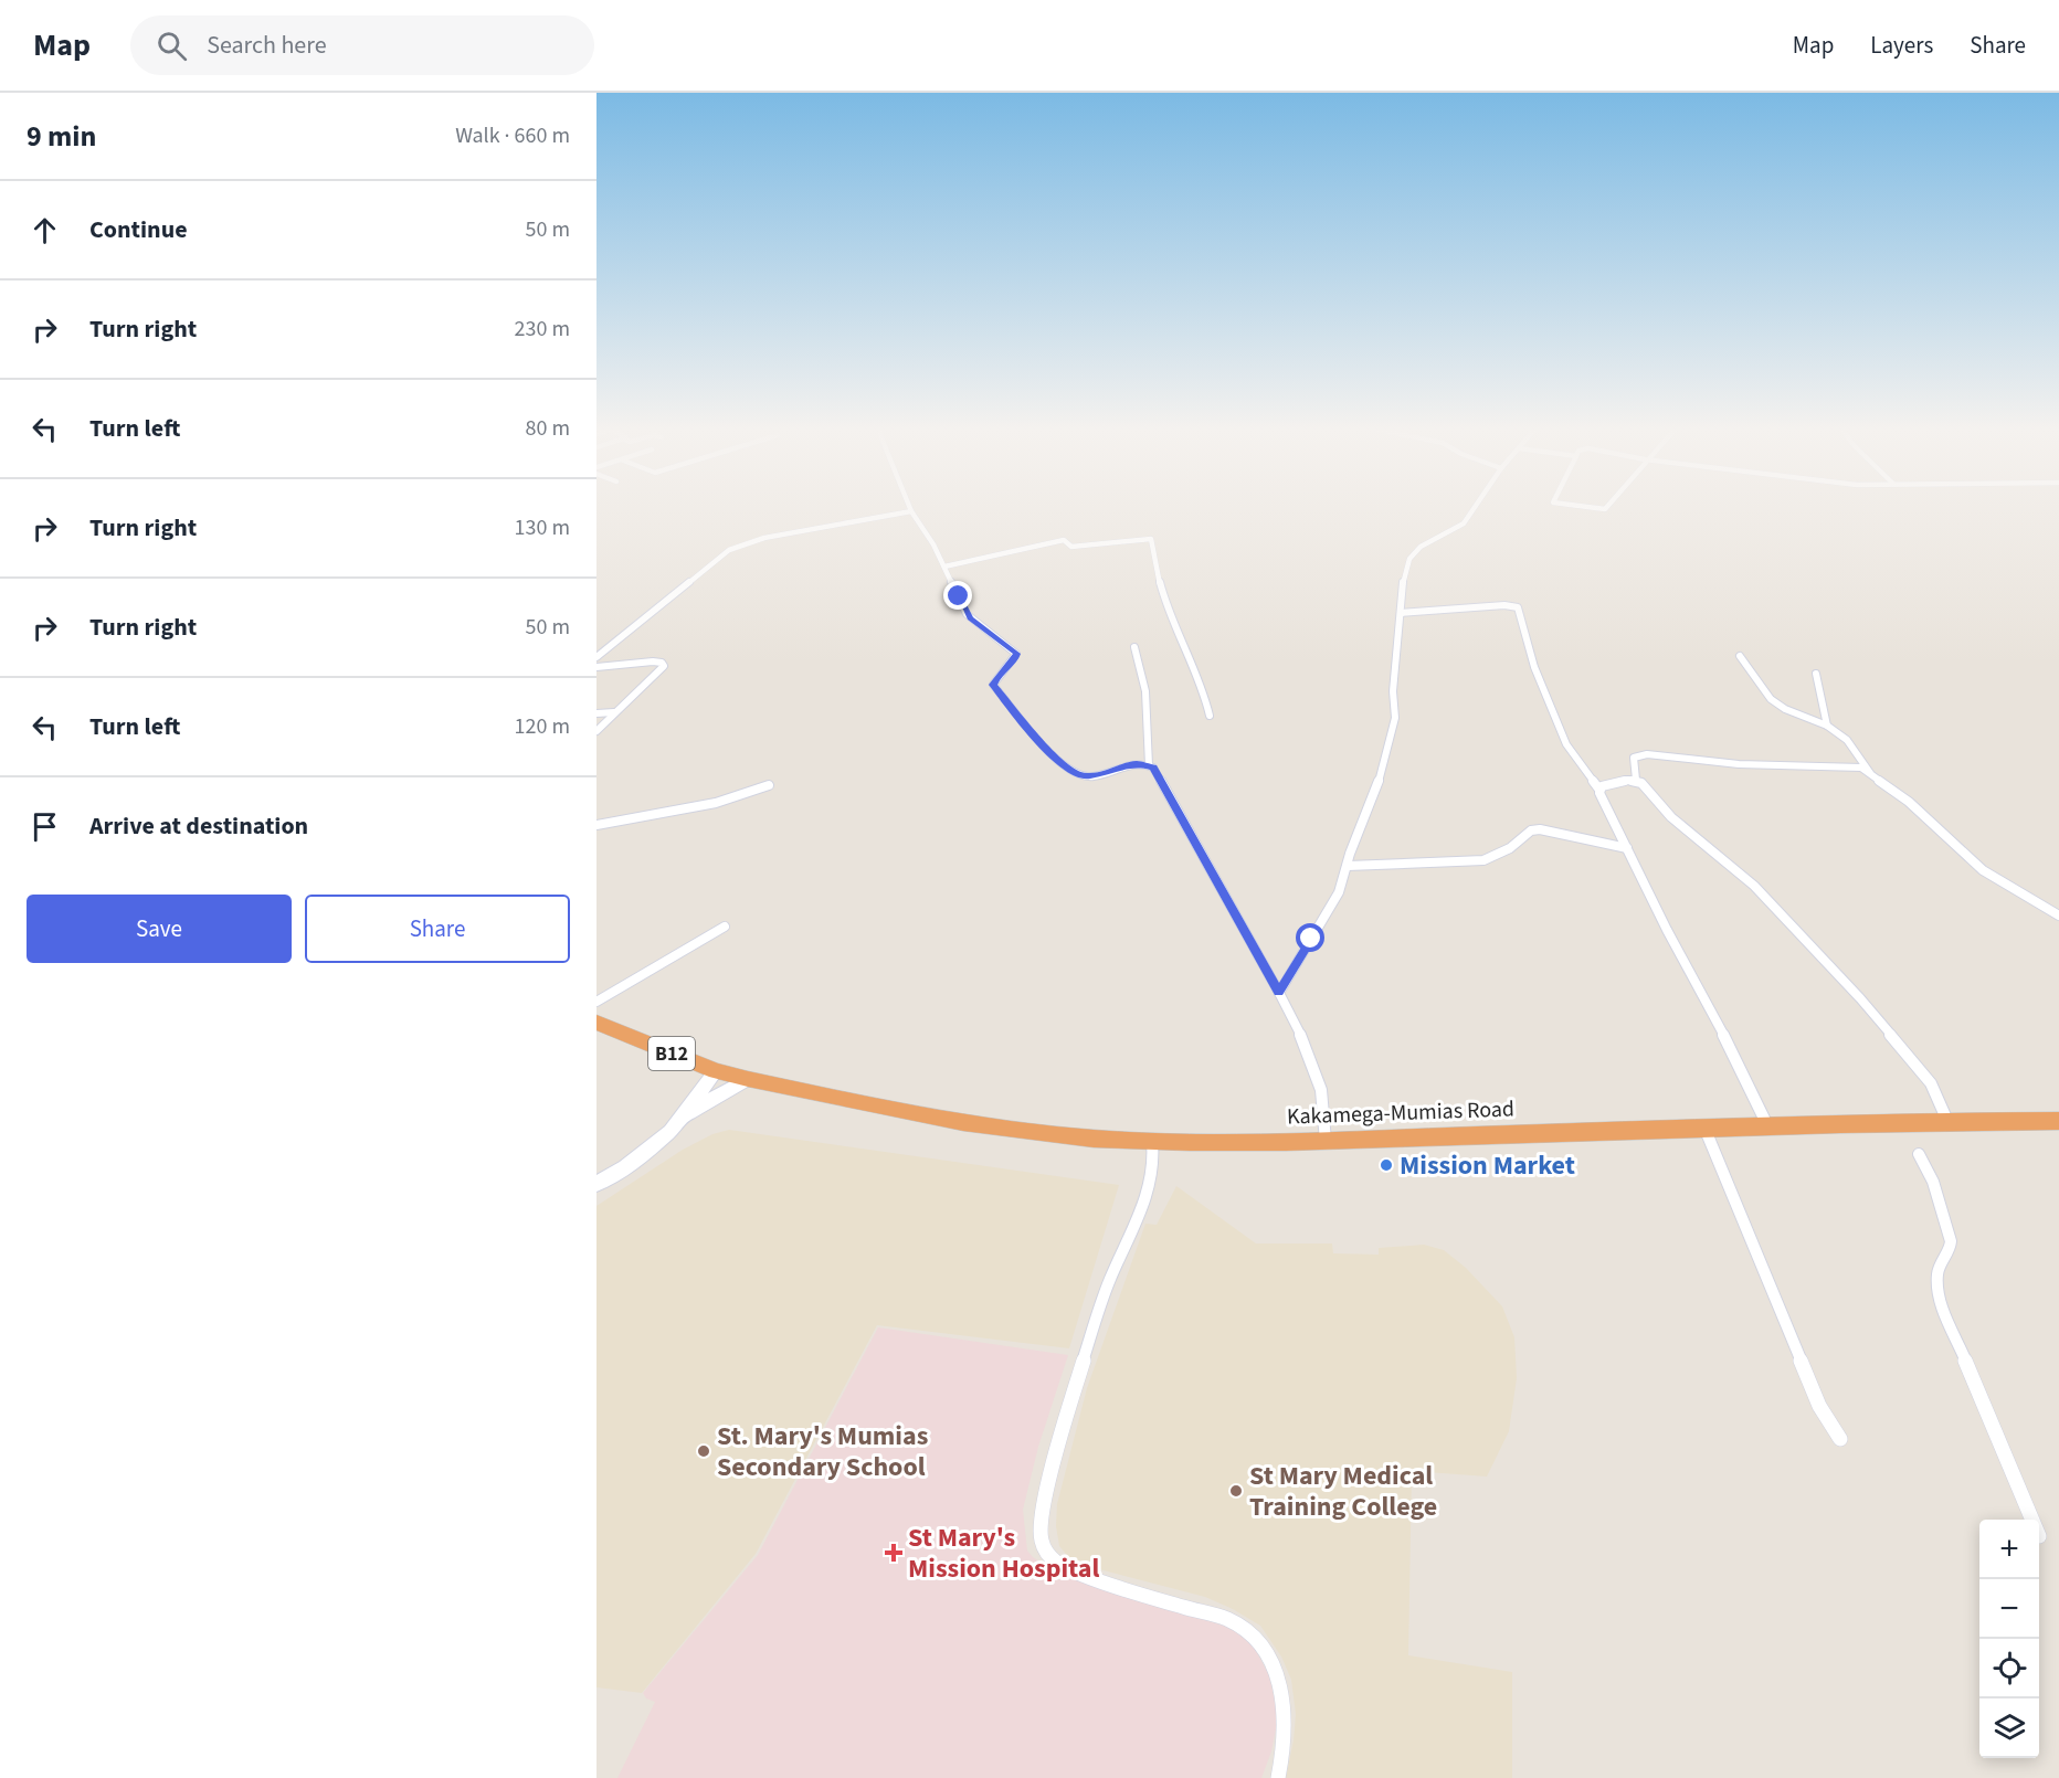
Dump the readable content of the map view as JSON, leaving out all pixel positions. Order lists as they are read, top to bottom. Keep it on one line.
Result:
{"streets":{"highway":["B12","Kakamega-Mumias Road"]},"crossings":[["B12","Kakamega-Mumias Road"]],"places":{"other":["Mission Market","St. Mary's Mumias Secondary School","St Mary Medical Training College"],"health":["St Mary's Mission Hospital"]},"page":{"header":"Map","search":"Search here","nav":["Map","Layers","Share"],"heading":["9 min","Walk · 660 m"],"list":[["Continue","50 m"],["Turn right","230 m"],["Turn left","80 m"],["Turn right","130 m"],["Turn right","50 m"],["Turn left","120 m"],"Arrive at destination"],"buttons":["Save","Share"],"map_buttons":["+","−"]}}
